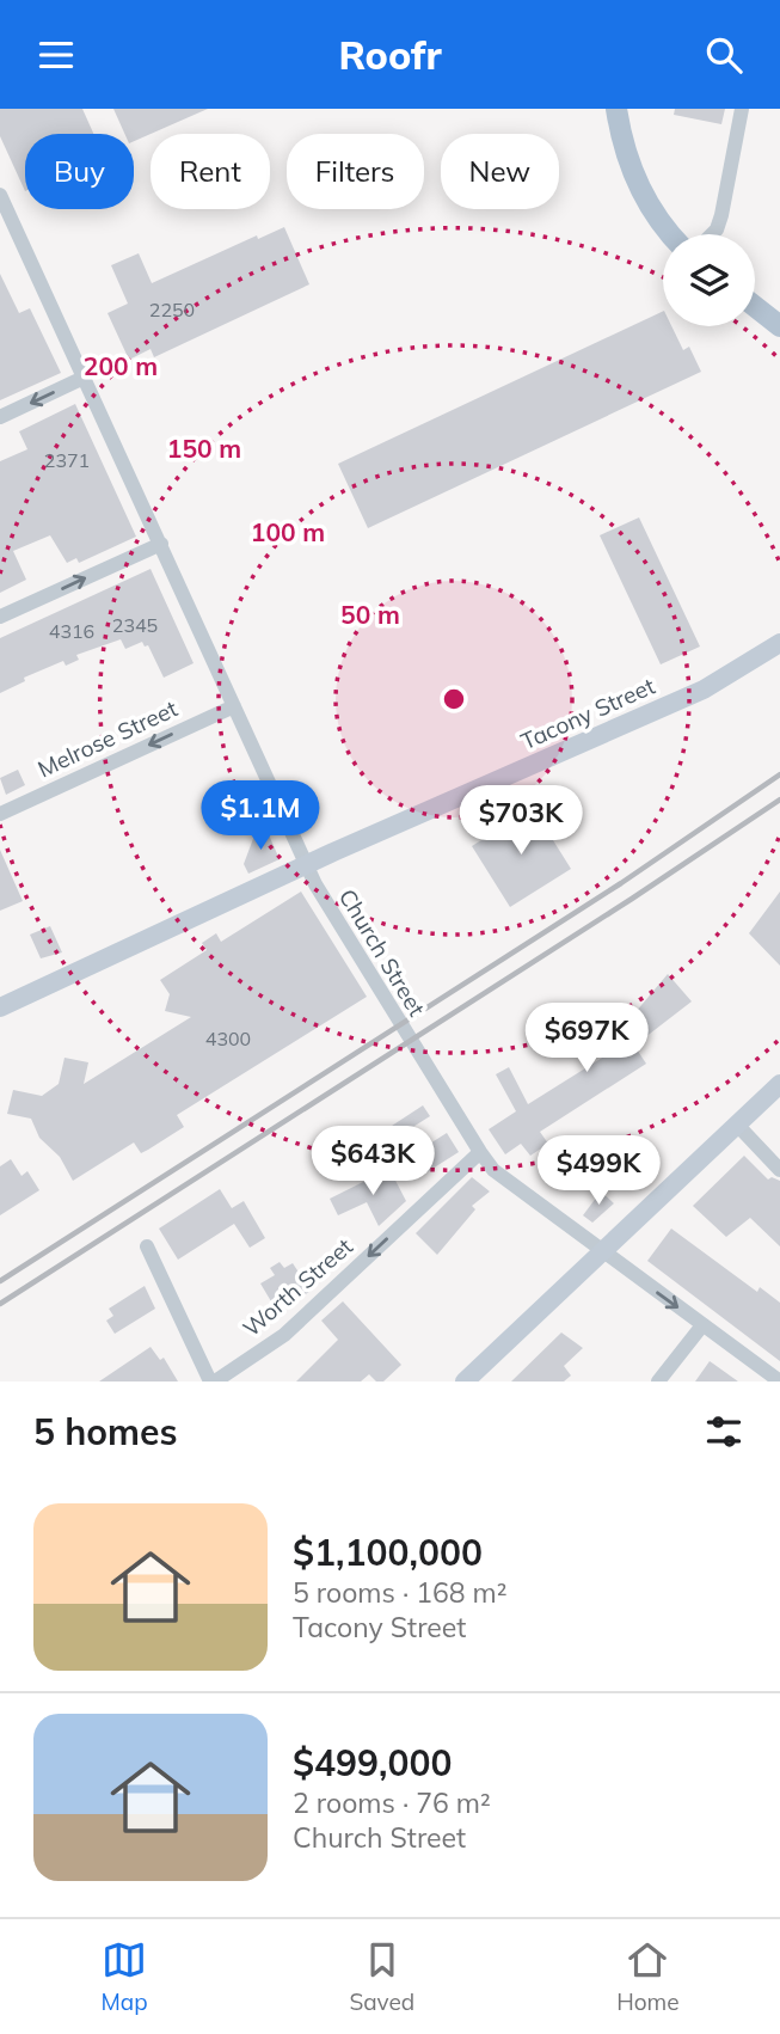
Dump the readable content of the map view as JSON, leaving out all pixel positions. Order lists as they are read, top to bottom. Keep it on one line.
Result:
{"streets":{"main road":["Tacony Street"],"street":["Melrose Street","Church Street","Worth Street"]},"crossings":[["Tacony Street","Church Street"],["Melrose Street","Church Street"],["Church Street","Worth Street"]],"one_way":["Melrose Street","Worth Street"],"house_numbers":["2250","2371","2345","4316","4300"],"page":{"header":"Roofr","chip":["Buy","Rent","Filters","New"],"price":["$1.1M","$703K","$697K","$643K","$499K"],"heading":"5 homes","list":[{"name":"$1,100,000","note":"5 rooms · 168 m² · Tacony Street"},{"name":"$499,000","note":"2 rooms · 76 m² · Church Street"}],"tabs":["Map","Saved","Home"]},"rings":["200 m","150 m","100 m","50 m"]}
